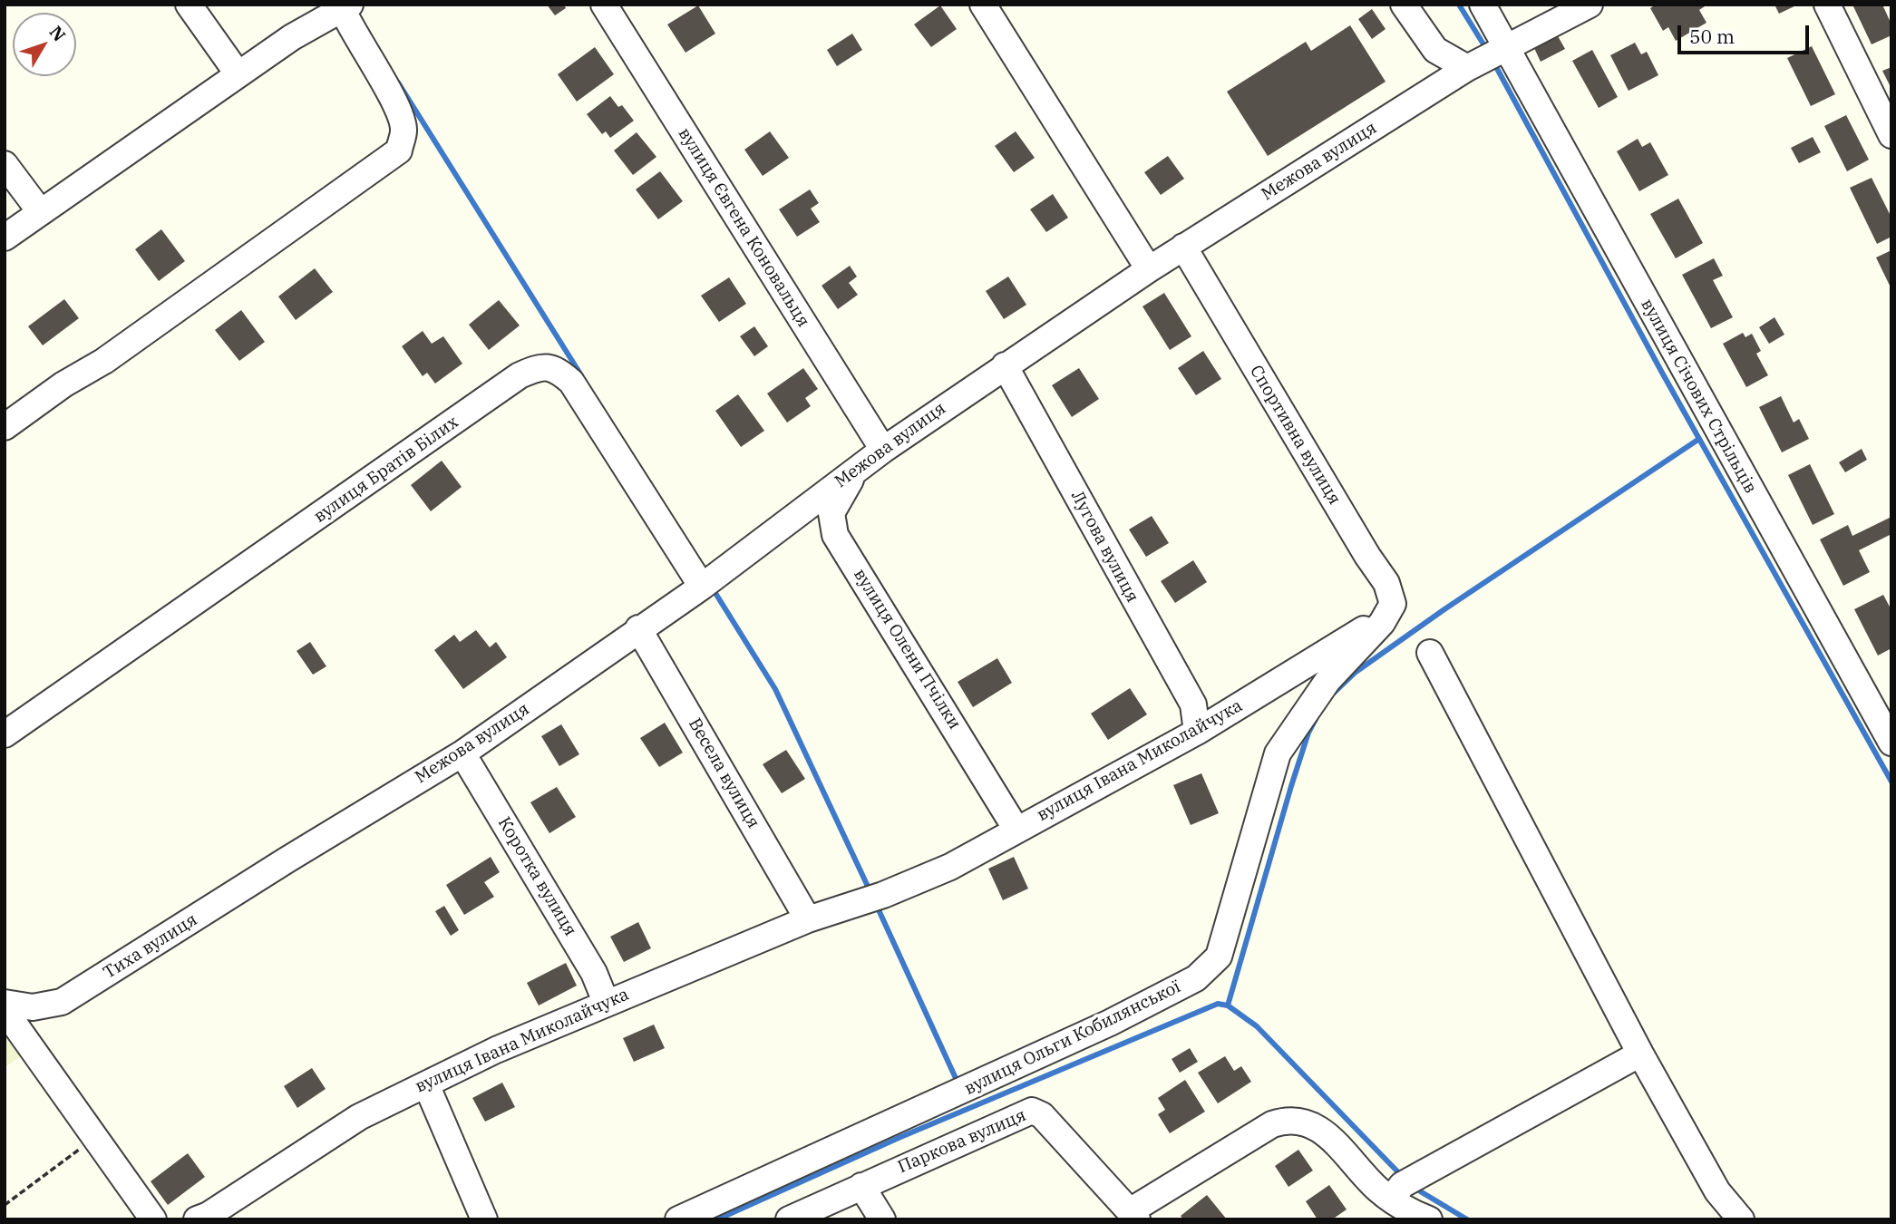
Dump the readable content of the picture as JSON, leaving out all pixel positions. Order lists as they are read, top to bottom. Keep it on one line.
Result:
{"streets":{"street":["Межова вулиця","вулиця Євгена Коновальця","вулиця Січових Стрільців","Спортивна вулиця","вулиця Братів Білих","Лугова вулиця","вулиця Олени Пчілки","вулиця Івана Миколайчука","Весела вулиця","Коротка вулиця","Тиха вулиця","вулиця Ольги Кобилянської","Паркова вулиця"]},"crossings":[["Межова вулиця","вулиця Євгена Коновальця"],["Межова вулиця","вулиця Січових Стрільців"],["Межова вулиця","Спортивна вулиця"],["Межова вулиця","вулиця Братів Білих"],["Межова вулиця","Лугова вулиця"],["Межова вулиця","вулиця Олени Пчілки"],["Межова вулиця","Весела вулиця"],["Межова вулиця","Коротка вулиця"],["Межова вулиця","Тиха вулиця"],["Спортивна вулиця","вулиця Івана Миколайчука"],["Спортивна вулиця","вулиця Ольги Кобилянської"],["Лугова вулиця","вулиця Івана Миколайчука"],["вулиця Олени Пчілки","вулиця Івана Миколайчука"],["вулиця Івана Миколайчука","Весела вулиця"],["вулиця Івана Миколайчука","Коротка вулиця"],["вулиця Івана Миколайчука","вулиця Ольги Кобилянської"]],"scale_bar":"50 m","north":"top right"}
